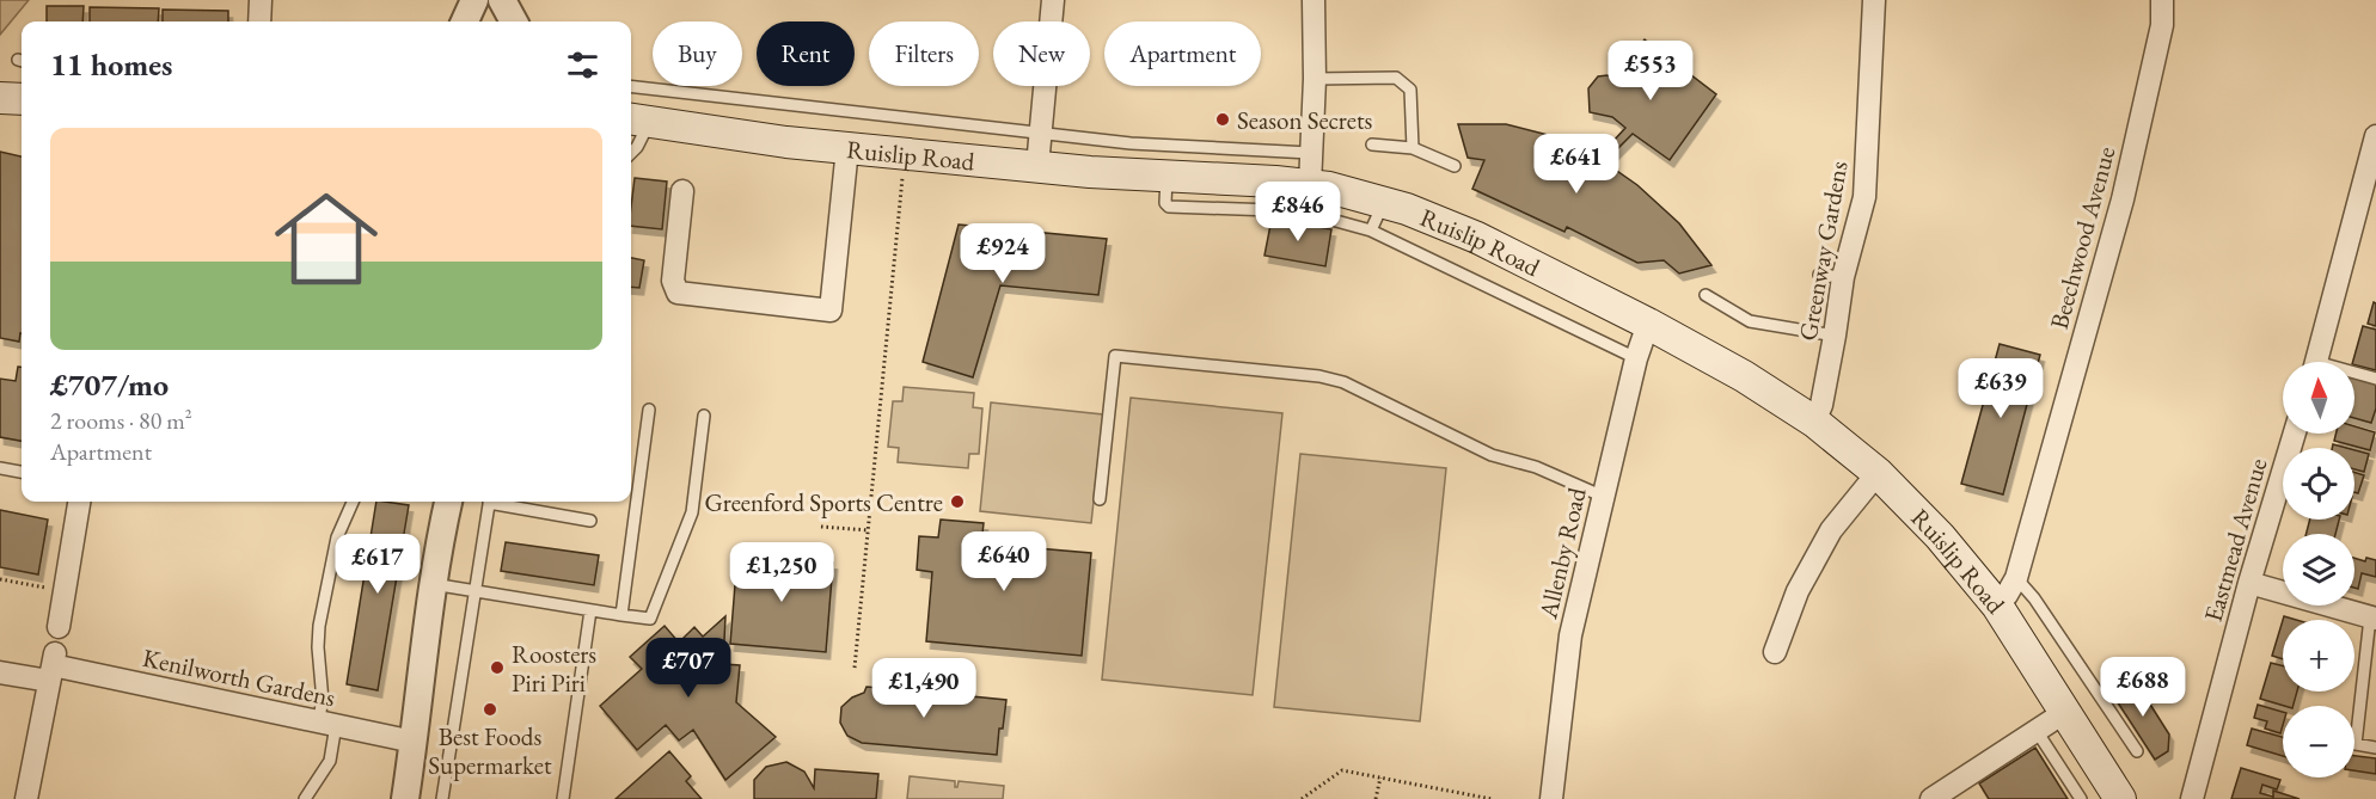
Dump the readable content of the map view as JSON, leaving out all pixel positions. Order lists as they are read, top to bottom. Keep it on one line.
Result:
{"streets":{"main road":["Ruislip Road"],"street":["Beechwood Avenue","Greenway Gardens","Eastmead Avenue","Allenby Road","Kenilworth Gardens"]},"crossings":[["Ruislip Road","Beechwood Avenue"],["Ruislip Road","Greenway Gardens"],["Ruislip Road","Allenby Road"]],"places":["Season Secrets","Greenford Sports Centre","Roosters Piri Piri","Best Foods Supermarket"],"north":"top","page":{"chip":["Buy","Rent","Filters","New","Apartment"],"heading":"11 homes","price":["£553","£641","£846","£924","£639","£640","£617","£1,250","£707","£688","£1,490"],"list":[{"name":"£707/mo","note":"2 rooms · 80 m² · Apartment"}],"map_buttons":["+","−"]}}
